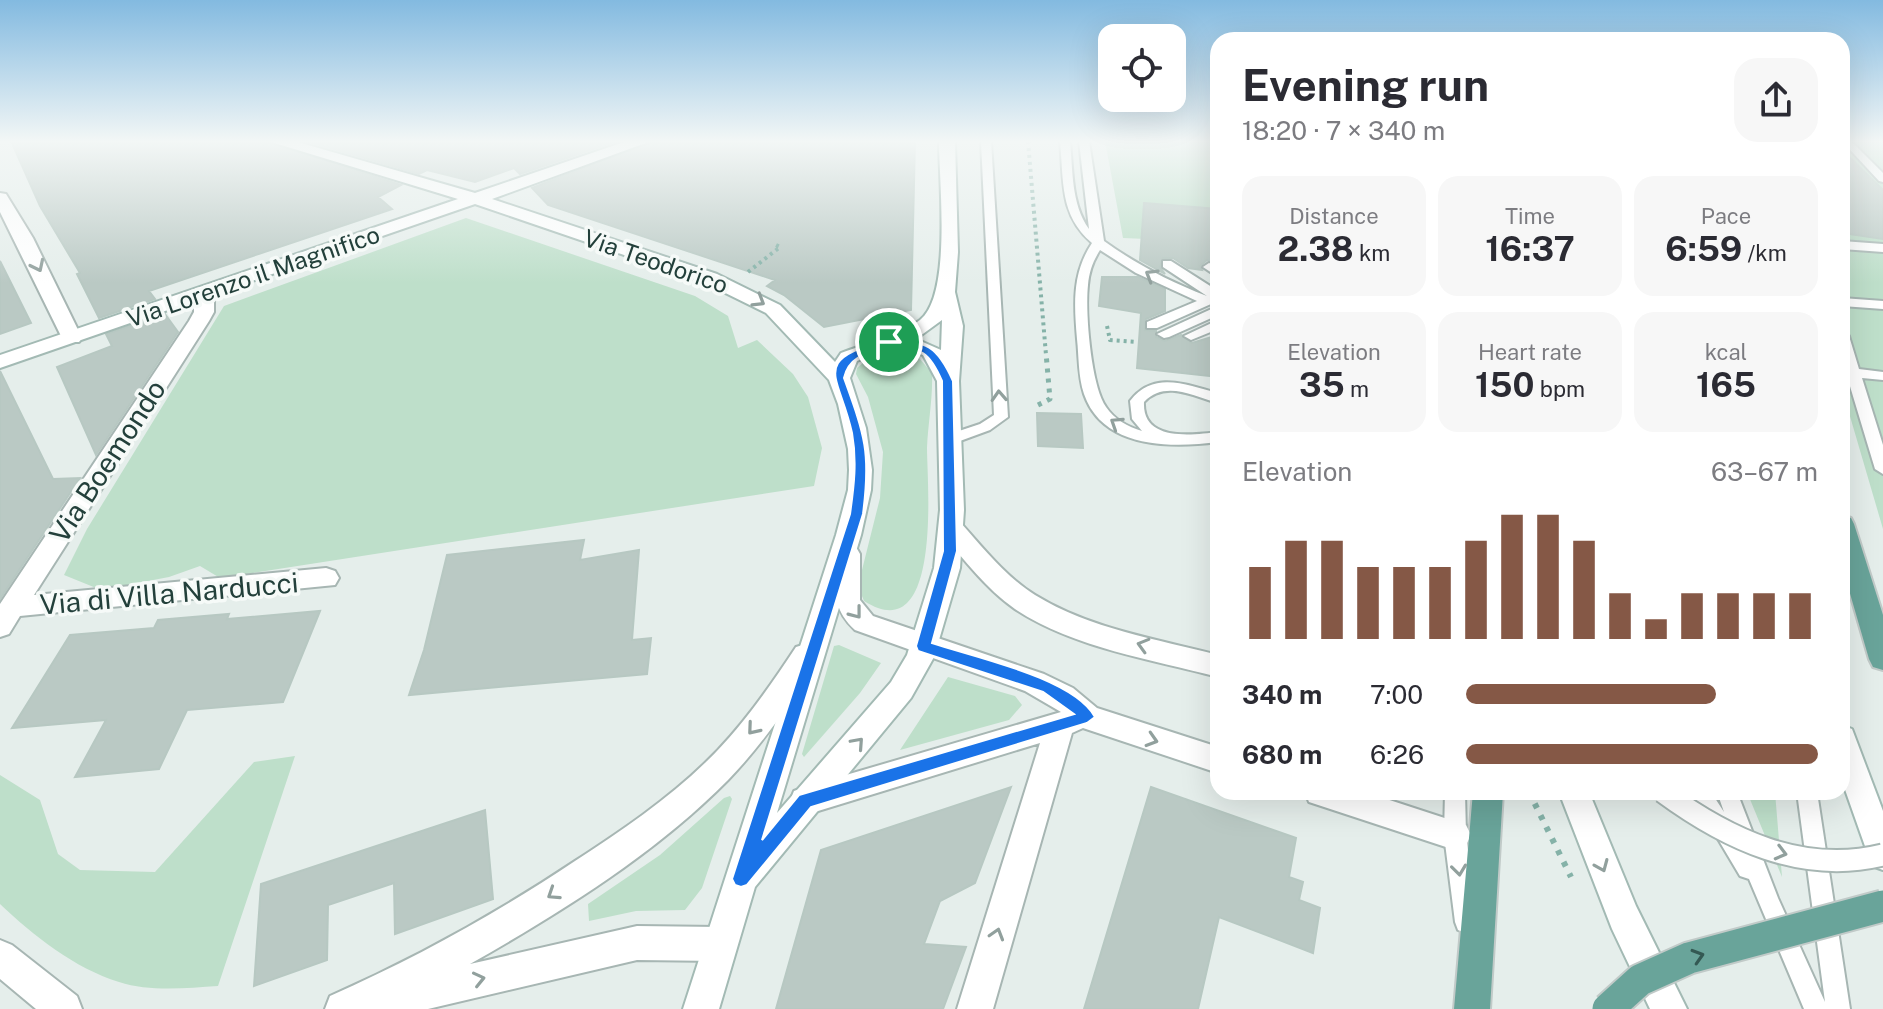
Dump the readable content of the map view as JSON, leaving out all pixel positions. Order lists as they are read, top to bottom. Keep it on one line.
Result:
{"streets":{"street":["Via Teodorico","Via Lorenzo il Magnifico","Via Boemondo","Via di Villa Narducci"]},"crossings":[["Via Teodorico","Via Lorenzo il Magnifico"],["Via Lorenzo il Magnifico","Via Boemondo"],["Via Boemondo","Via di Villa Narducci"]],"one_way":["Via Teodorico"],"page":{"heading":["Evening run","18:20 · 7 × 340 m"],"stats":[["Distance","2.38 km"],["Time","16:37"],["Pace","6:59 /km"],["Elevation","35 m"],["Heart rate","150 bpm"],["kcal","165"]],"chart":["Elevation","63–67 m"],"list":[{"name":"340 m","note":"7:00"},{"name":"680 m","note":"6:26"}]}}
